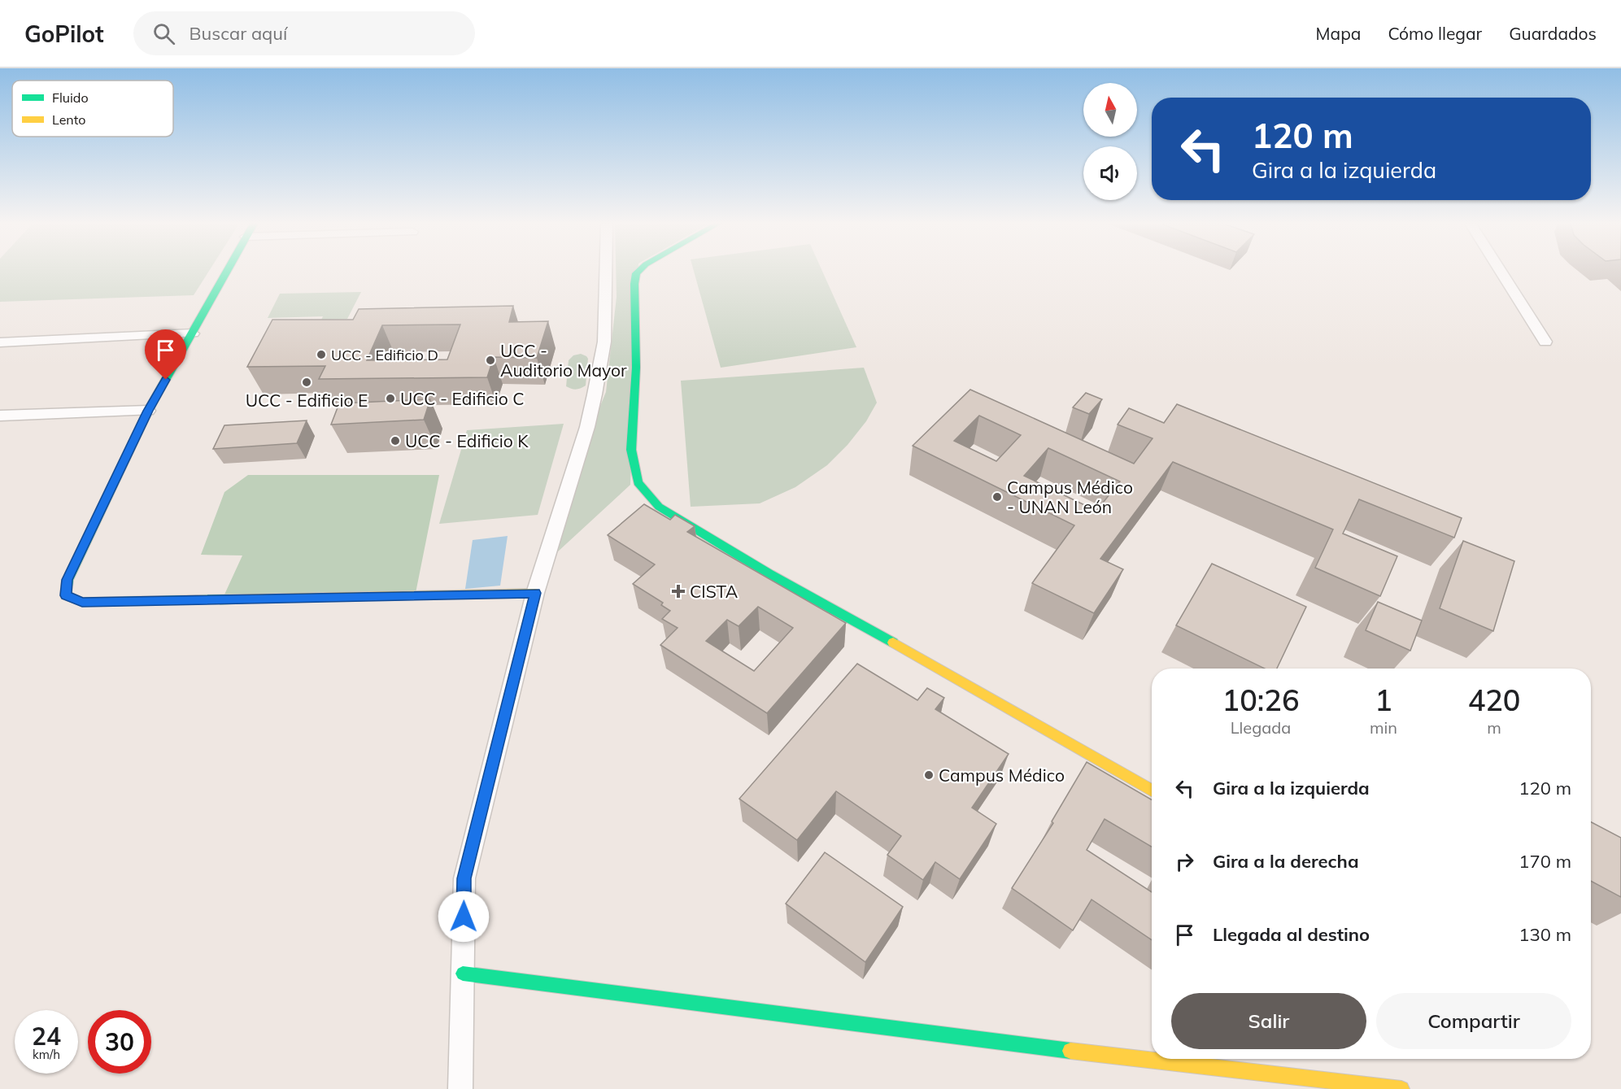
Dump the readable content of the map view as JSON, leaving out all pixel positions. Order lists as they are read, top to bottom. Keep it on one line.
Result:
{"places":{"other":["UCC - Edificio D","UCC - Auditorio Mayor","UCC - Edificio E","UCC - Edificio C","UCC - Edificio K","Campus Médico - UNAN León","Campus Médico"],"health":["CISTA"]},"legend":["Fluido","Lento"],"north":"top","page":{"header":"GoPilot","search":"Buscar aquí","nav":["Mapa","Cómo llegar","Guardados"],"turn":["120 m","Gira a la izquierda"],"eta":["10:26","Llegada","1","min","420","m"],"list":[{"name":"Gira a la izquierda","value":"120 m"},{"name":"Gira a la derecha","value":"170 m"},{"name":"Llegada al destino","value":"130 m"}],"buttons":["Salir","Compartir"],"speed":"24 km/h","limit":"30"}}
